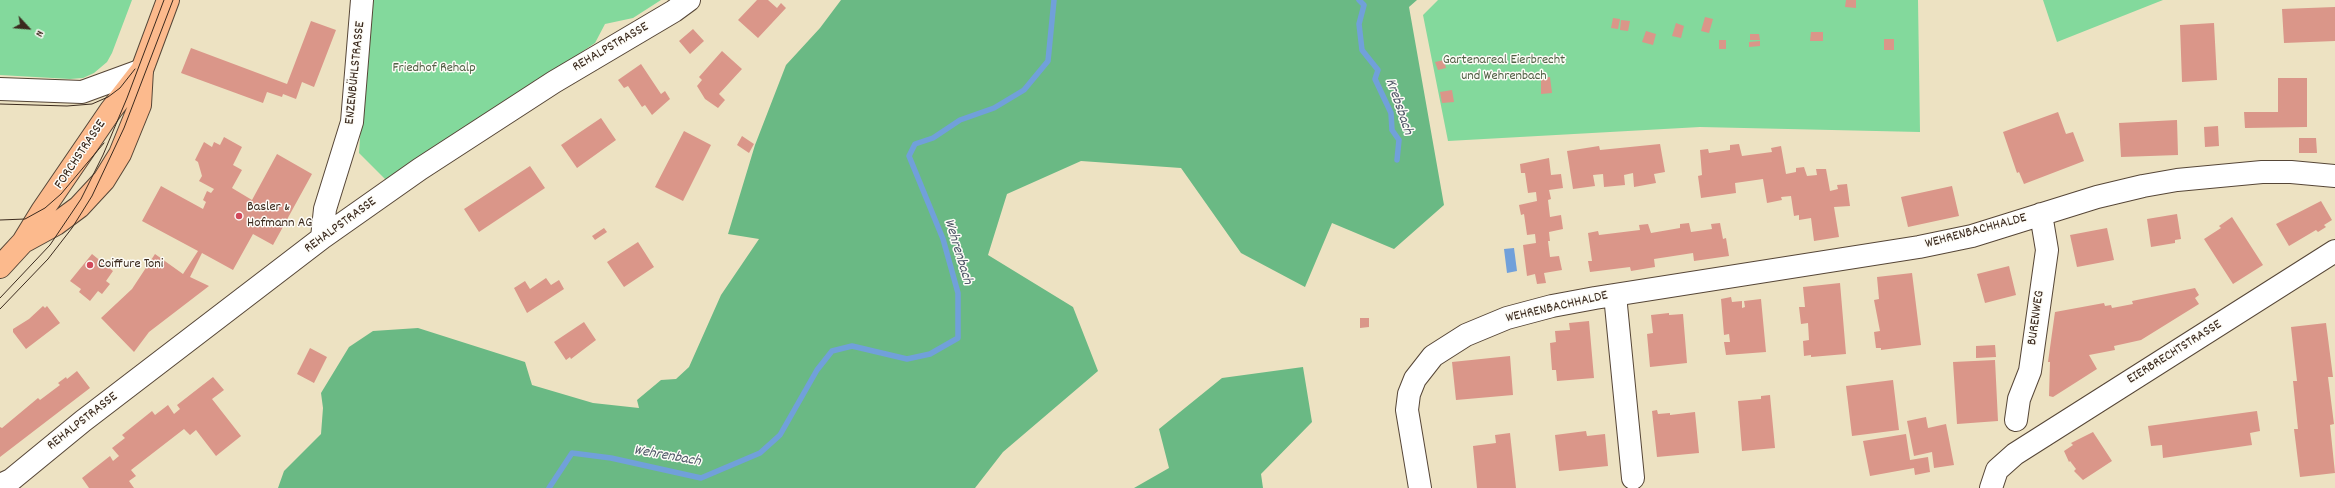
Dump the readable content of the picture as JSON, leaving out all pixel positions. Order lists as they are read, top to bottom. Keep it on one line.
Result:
{"streets":{"main road":["FORCHSTRASSE"],"street":["REHALPSTRASSE","ENZENBÜHLSTRASSE","WEHRENBACHHALDE","BURENWEG","EIERBRECHTSTRASSE"]},"crossings":[["REHALPSTRASSE","ENZENBÜHLSTRASSE"],["WEHRENBACHHALDE","BURENWEG"]],"water":["Krebsbach","Wehrenbach"],"parks":["Gartenareal Eierbrecht und Wehrenbach","Friedhof Rehalp"],"places":["Basler & Hofmann AG","Coiffure Toni"],"north":"bottom right"}
